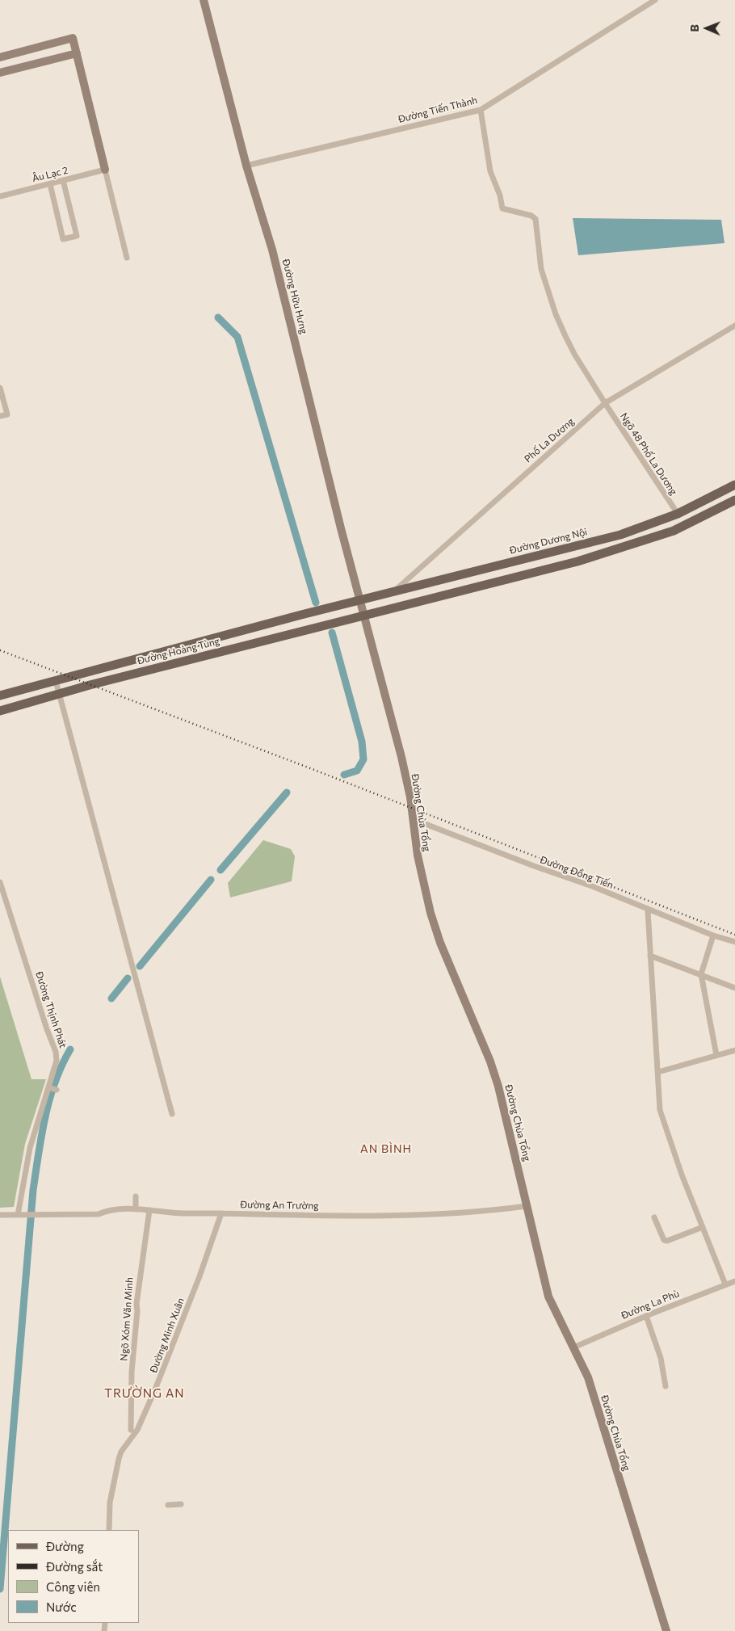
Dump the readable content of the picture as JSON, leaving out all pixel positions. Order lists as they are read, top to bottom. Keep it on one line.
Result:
{"streets":{"main road":["Đường Hữu Hưng","Đường Dương Nội","Đường Hoàng Tùng","Đường Chùa Tổng"],"street":["Đường Tiến Thành","Âu Lạc 2","Phố La Dương","Ngõ 48 Phố La Dương","Đường Đồng Tiến","Đường Thịnh Phát","Đường An Trường","Đường La Phù","Ngõ Xóm Văn Minh","Đường Minh Xuân"]},"crossings":[["Đường Tiến Thành","Đường Hữu Hưng"],["Đường Tiến Thành","Ngõ 48 Phố La Dương"],["Đường Hữu Hưng","Đường Dương Nội"],["Đường Hữu Hưng","Đường Hoàng Tùng"],["Đường Hữu Hưng","Đường Chùa Tổng"],["Phố La Dương","Ngõ 48 Phố La Dương"],["Phố La Dương","Đường Dương Nội"],["Ngõ 48 Phố La Dương","Đường Dương Nội"],["Đường Dương Nội","Đường Hoàng Tùng"],["Đường Hoàng Tùng","Đường Chùa Tổng"],["Đường Chùa Tổng","Đường Đồng Tiến"],["Đường Chùa Tổng","Đường An Trường"],["Đường Chùa Tổng","Đường La Phù"],["Đường Thịnh Phát","Đường An Trường"],["Đường An Trường","Ngõ Xóm Văn Minh"],["Đường An Trường","Đường Minh Xuân"]],"districts":["AN BÌNH","TRƯỜNG AN"],"legend":["Đường","Đường sắt","Công viên","Nước"],"north":"left"}
